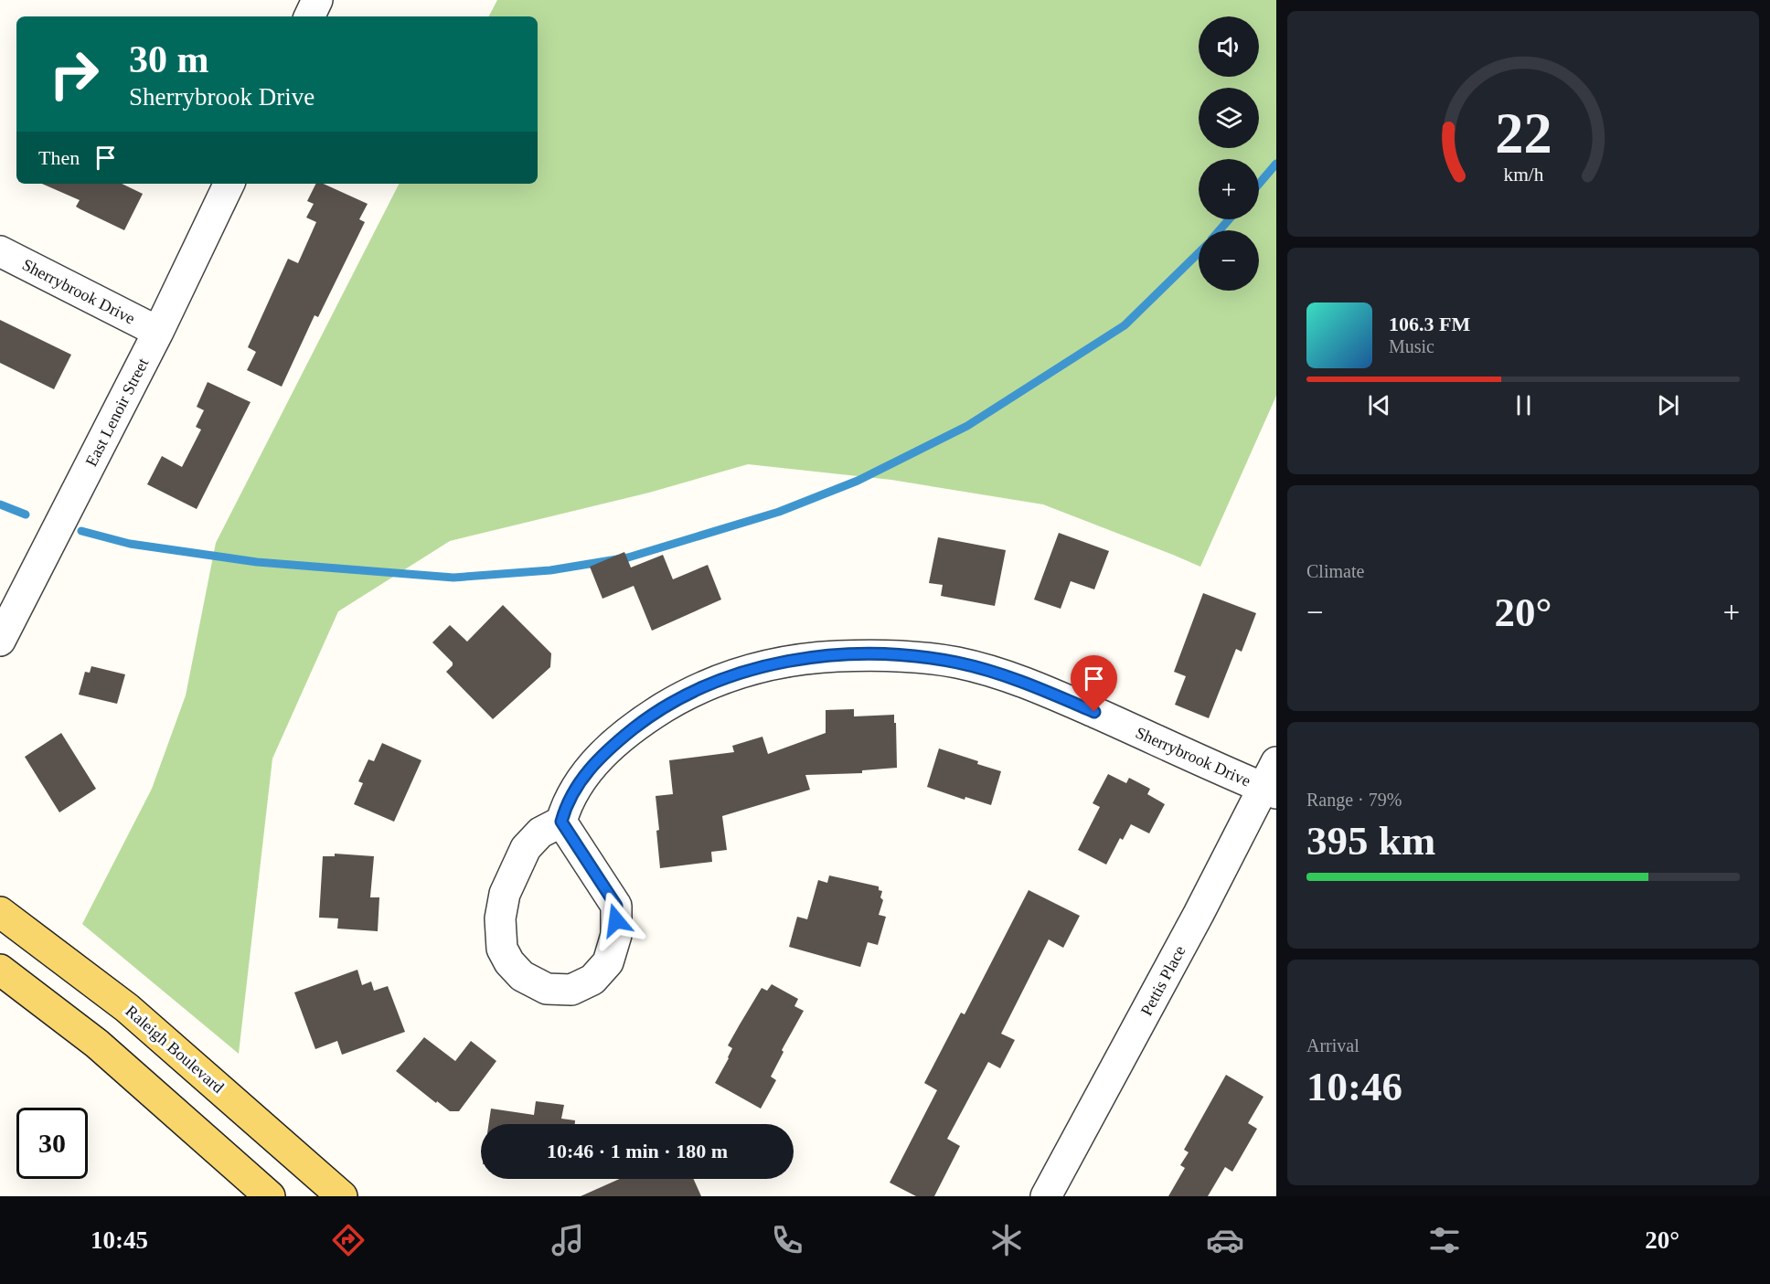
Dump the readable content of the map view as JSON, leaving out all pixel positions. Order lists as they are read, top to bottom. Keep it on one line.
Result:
{"streets":{"main road":["Raleigh Boulevard"],"street":["Sherrybrook Drive","East Lenoir Street","Pettis Place"]},"crossings":[["Sherrybrook Drive","East Lenoir Street"],["Sherrybrook Drive","Pettis Place"]],"page":{"map_buttons":["+","−"],"turn":["30 m","Sherrybrook Drive"],"then":"Then","song":["106.3 FM","Music"],"tile":["Climate",["Range · 79%","395 km"],["Arrival","10:46"]],"heat":["−","20°","+"],"limit":"30","trip":"10:46 · 1 min · 180 m","tabs":["10:45","20°"],"gauge":["22","km/h"]}}
